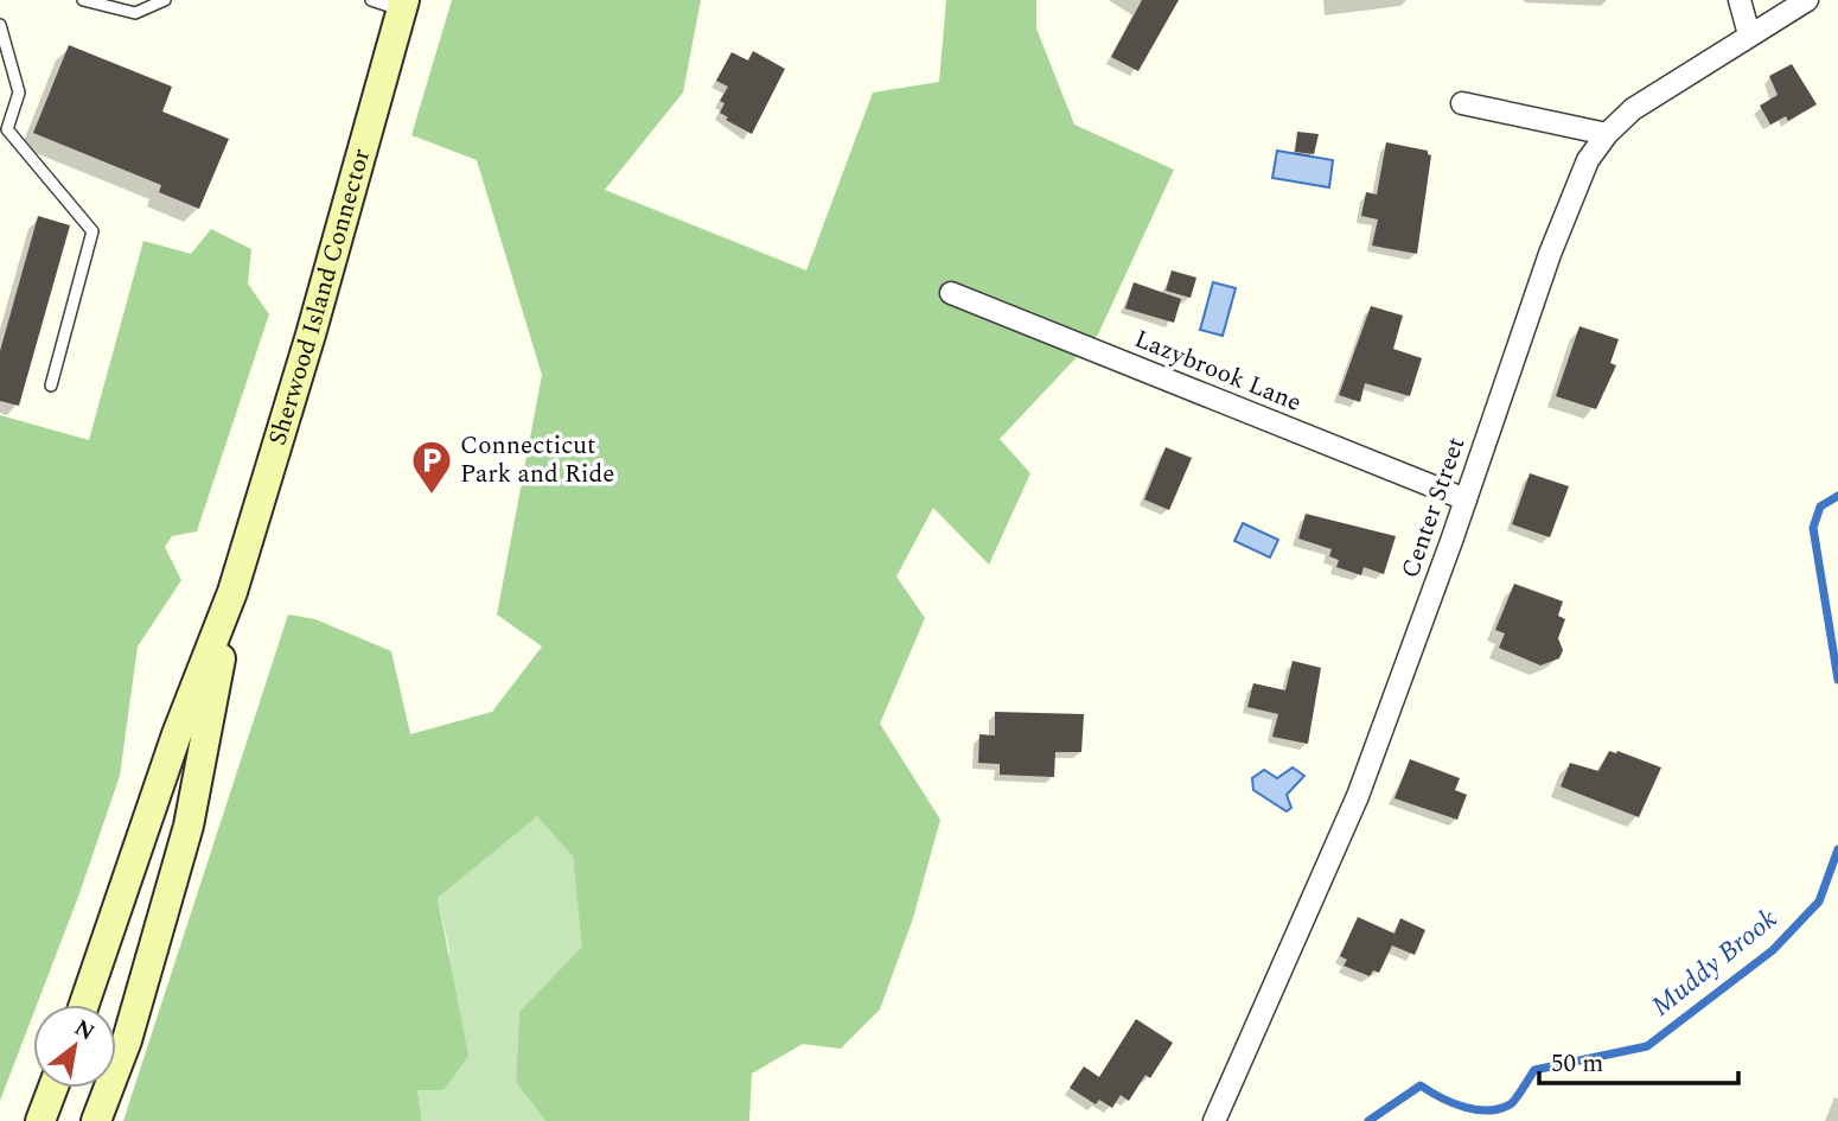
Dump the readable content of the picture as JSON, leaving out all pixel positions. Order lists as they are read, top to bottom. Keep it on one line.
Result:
{"streets":{"main road":["Sherwood Island Connector"],"street":["Lazybrook Lane","Center Street"]},"crossings":[["Lazybrook Lane","Center Street"]],"water":["Muddy Brook"],"places":{"parking":["Connecticut Park and Ride"]},"scale_bar":"50 m","north":"top right"}
